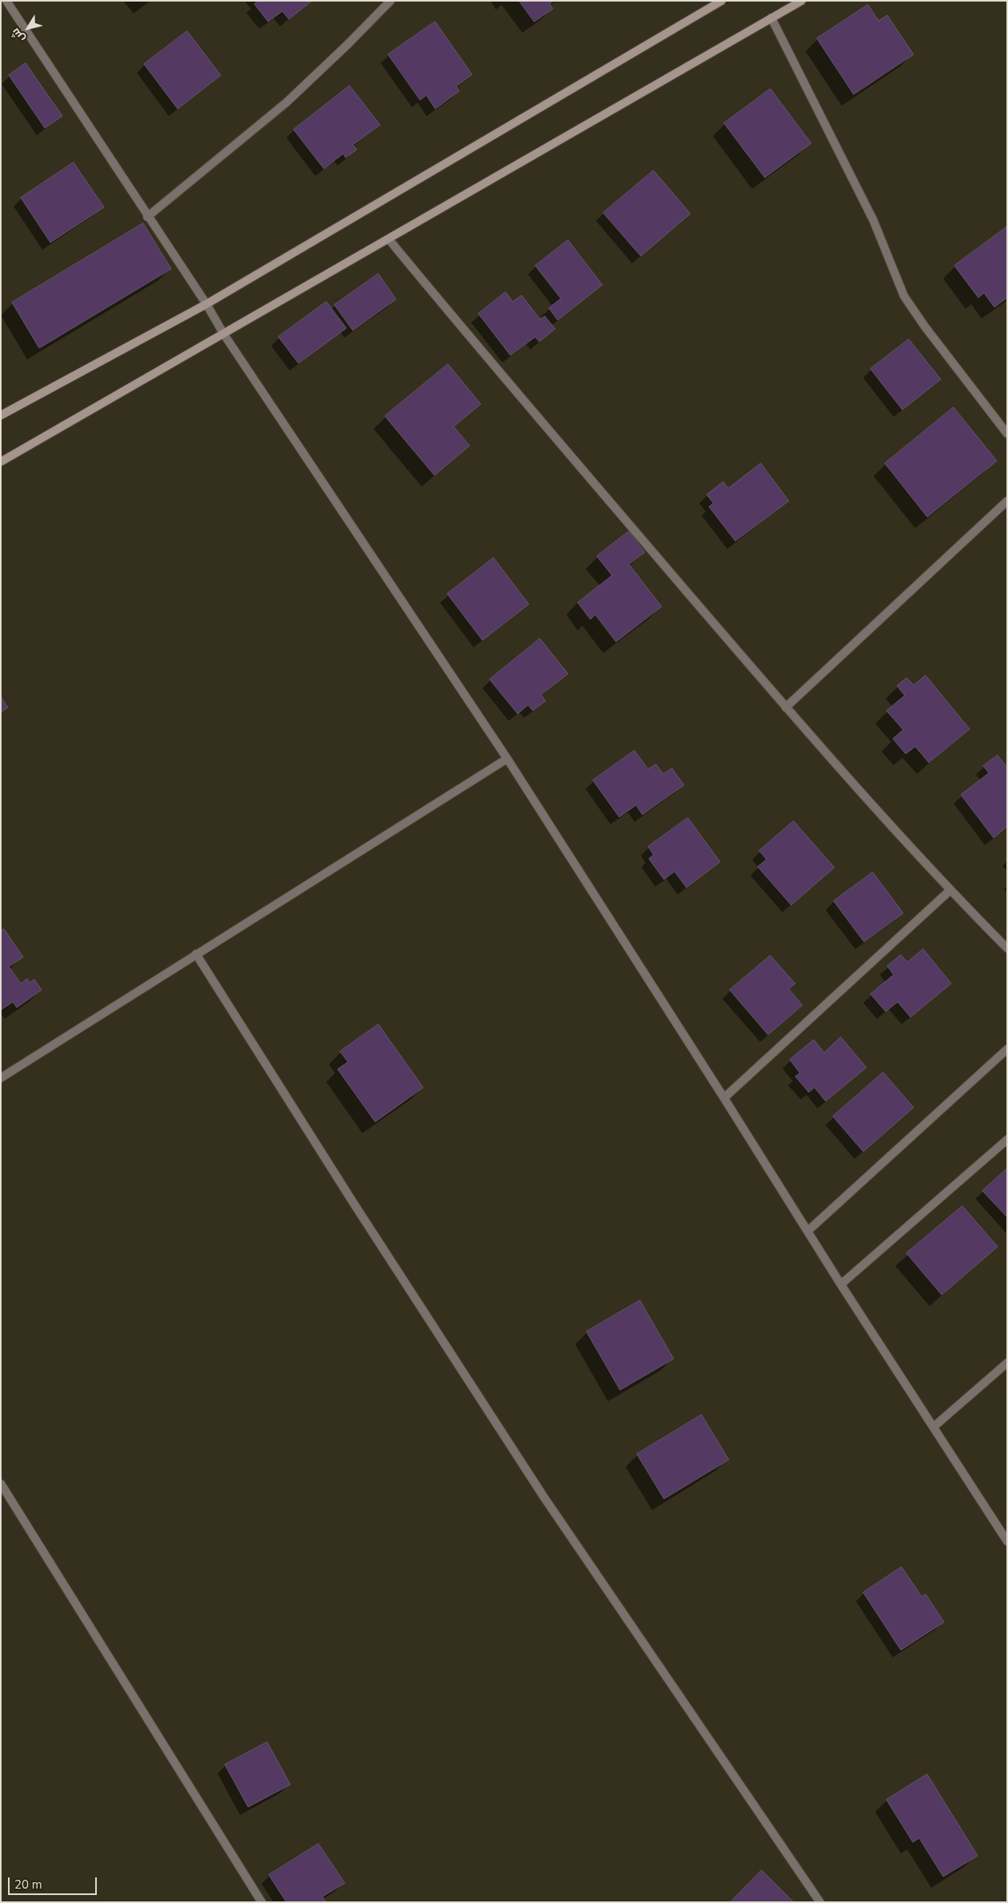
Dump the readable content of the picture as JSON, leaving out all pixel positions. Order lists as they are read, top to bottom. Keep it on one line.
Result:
{"scale_bar":"20 m","north":"bottom left"}
